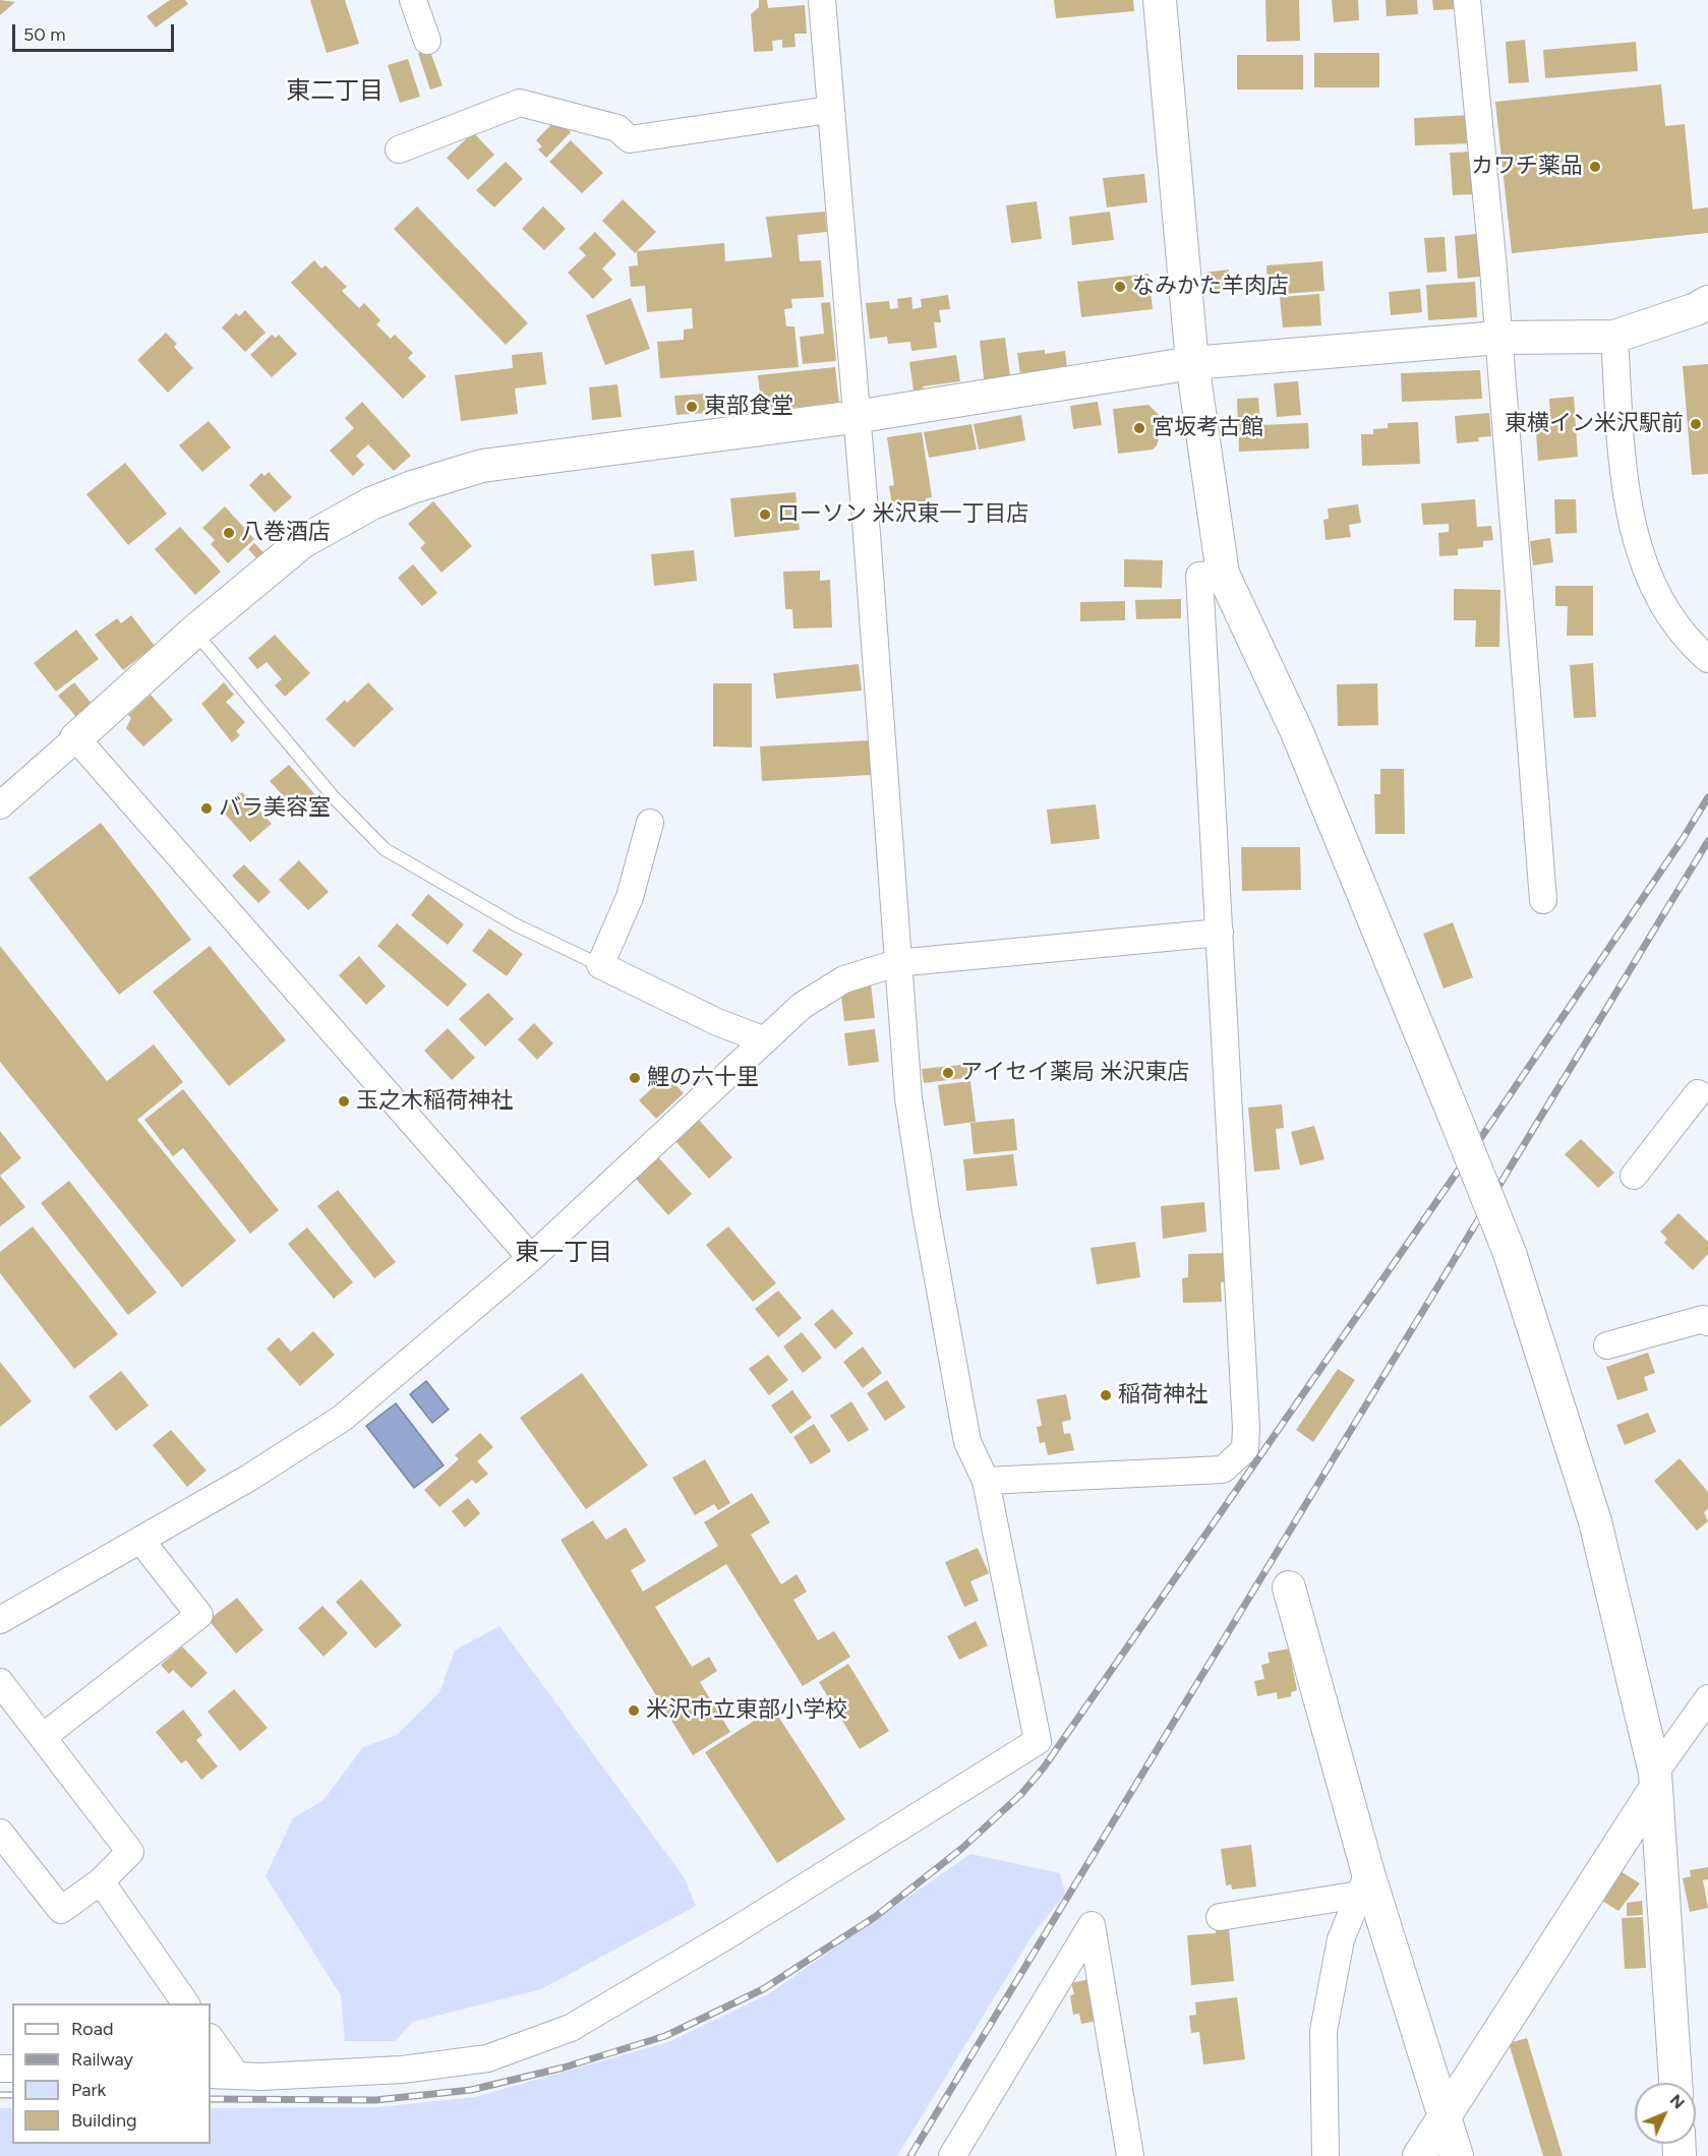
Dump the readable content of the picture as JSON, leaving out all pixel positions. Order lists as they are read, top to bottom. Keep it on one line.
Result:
{"districts":["東二丁目","東一丁目"],"places":["カワチ薬品","なみかた羊肉店","東部食堂","東横イン米沢駅前","宮坂考古館","ローソン 米沢東一丁目店","八巻酒店","バラ美容室","アイセイ薬局 米沢東店","鯉の六十里","玉之木稲荷神社","稲荷神社","米沢市立東部小学校"],"legend":["Road","Railway","Park","Building"],"scale_bar":"50 m","north":"top right"}
